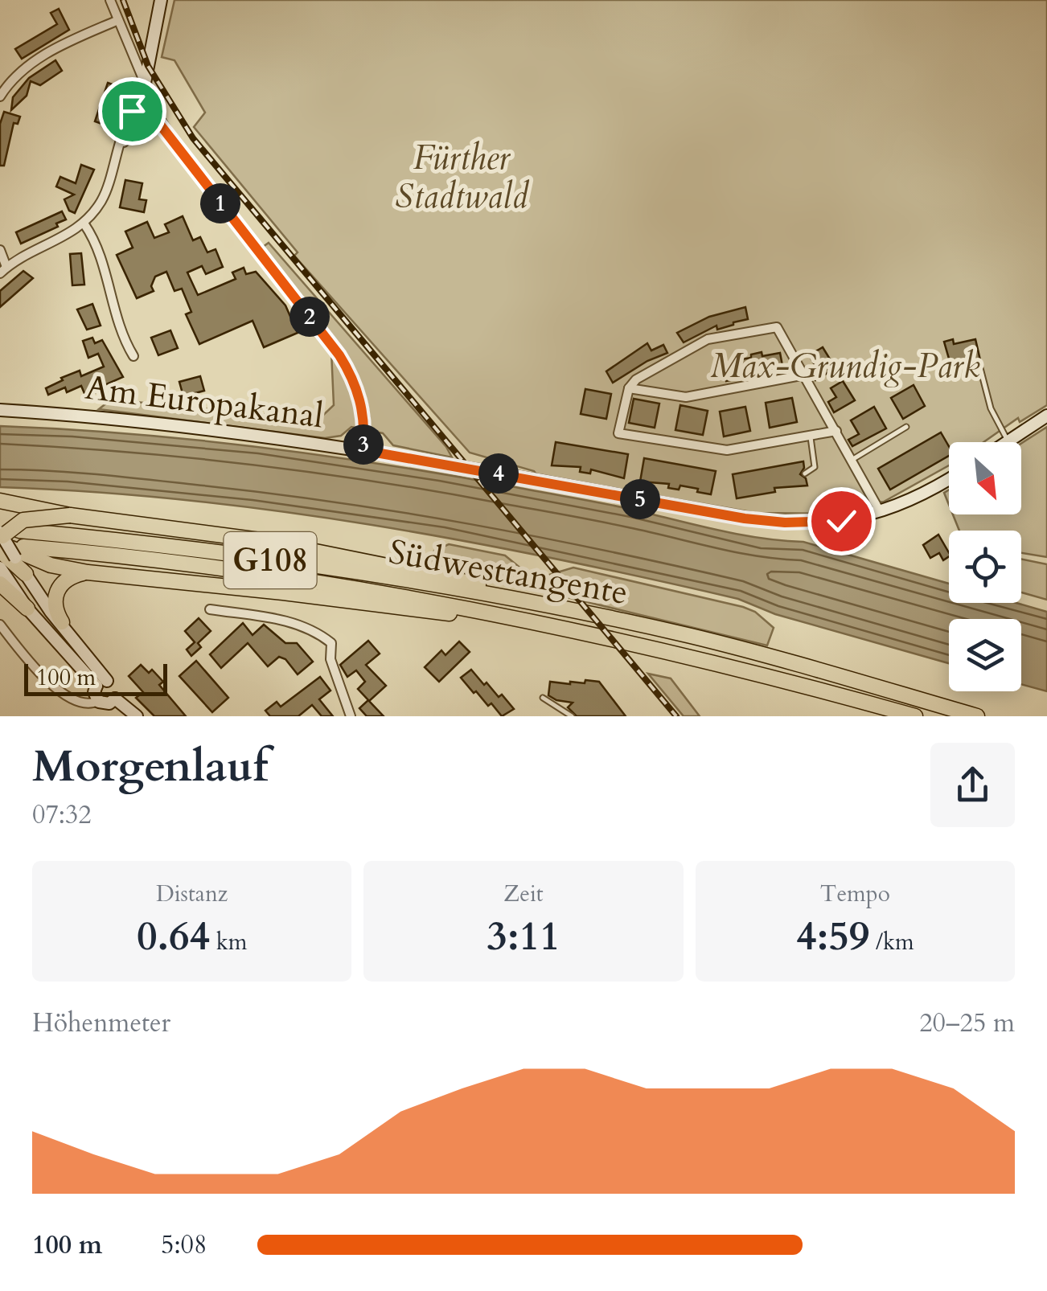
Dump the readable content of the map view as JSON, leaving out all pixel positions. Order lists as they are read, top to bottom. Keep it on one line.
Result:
{"streets":{"highway":["G108","Südwesttangente"],"main road":["Am Europakanal"]},"parks":["Fürther Stadtwald","Max-Grundig-Park"],"scale_bar":"100 m","north":"bottom right","page":{"pins":["1","2","3","4","5"],"scale":"100 m","heading":["Morgenlauf","07:32"],"stats":[["Distanz","0.64 km"],["Zeit","3:11"],["Tempo","4:59 /km"]],"chart":["Höhenmeter","20–25 m"],"list":[{"name":"100 m","note":"5:08"}]}}
